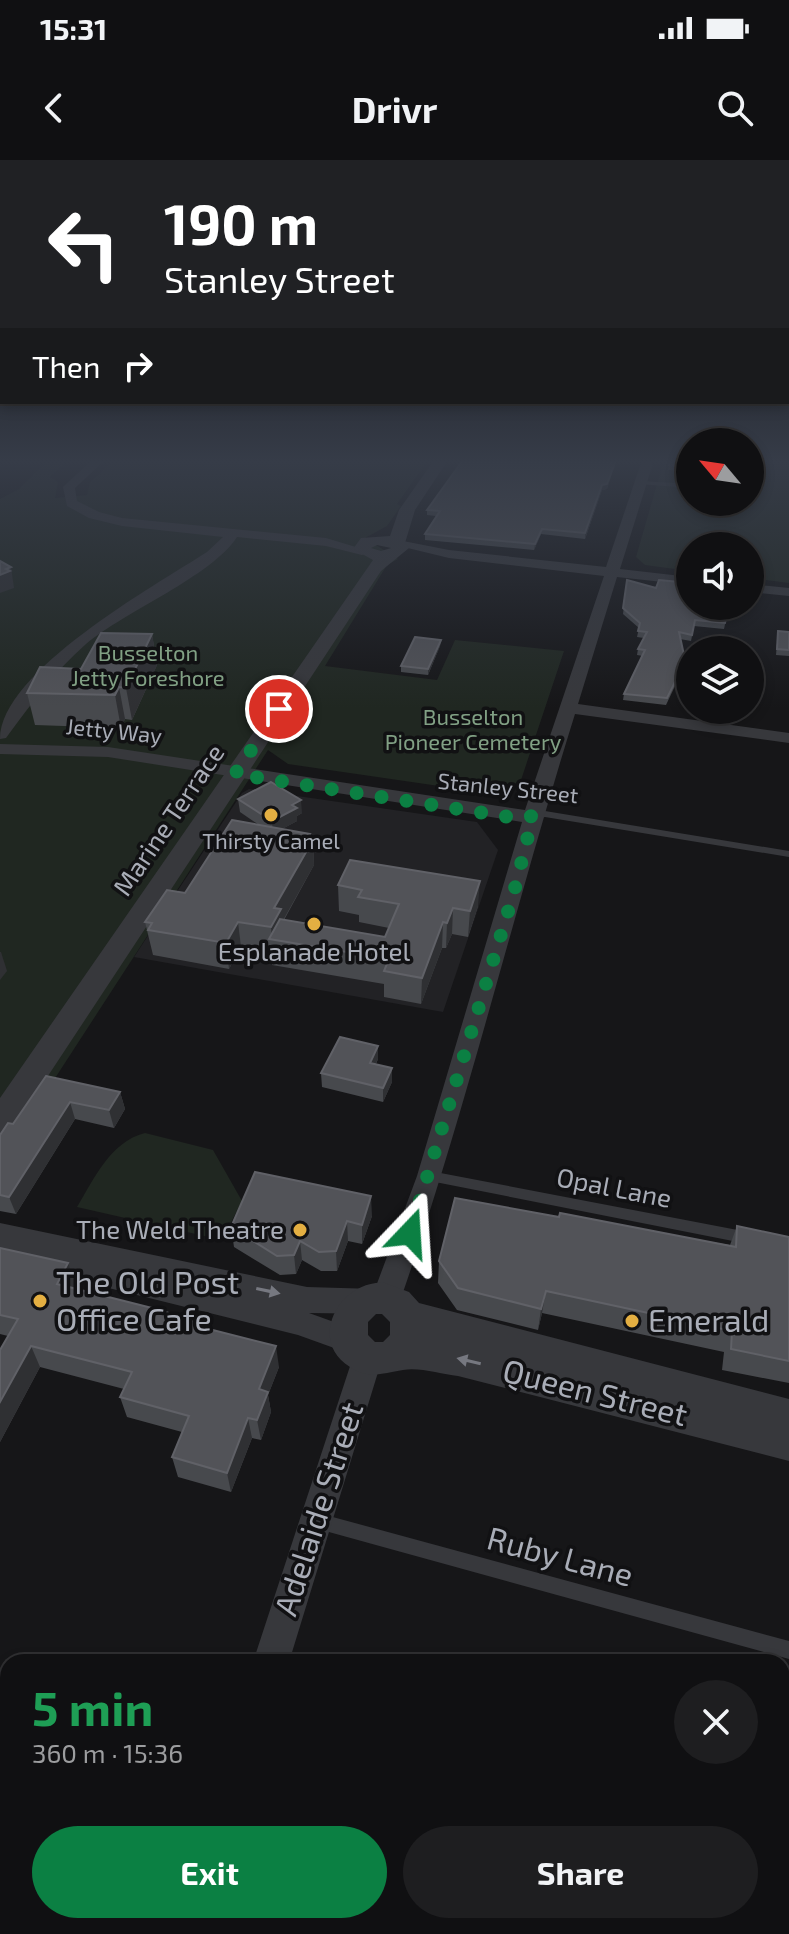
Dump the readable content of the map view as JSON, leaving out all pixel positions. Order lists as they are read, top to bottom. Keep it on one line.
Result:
{"streets":{"street":["Jetty Way","Stanley Street","Marine Terrace","Queen Street","Adelaide Street"],"lane":["Opal Lane","Ruby Lane"]},"crossings":[["Jetty Way","Stanley Street"],["Jetty Way","Marine Terrace"],["Stanley Street","Marine Terrace"],["Stanley Street","Adelaide Street"],["Opal Lane","Adelaide Street"],["Queen Street","Adelaide Street"],["Adelaide Street","Ruby Lane"]],"parks":["Busselton Jetty Foreshore","Busselton Pioneer Cemetery"],"places":["Thirsty Camel","Esplanade Hotel","The Weld Theatre","The Old Post Office Cafe","Emerald"],"north":"top left","page":{"status":"15:31","header":"Drivr","turn":["190 m","Stanley Street"],"then":"Then","heading":["5 min","360 m · 15:36"],"buttons":["Exit","Share"]}}
